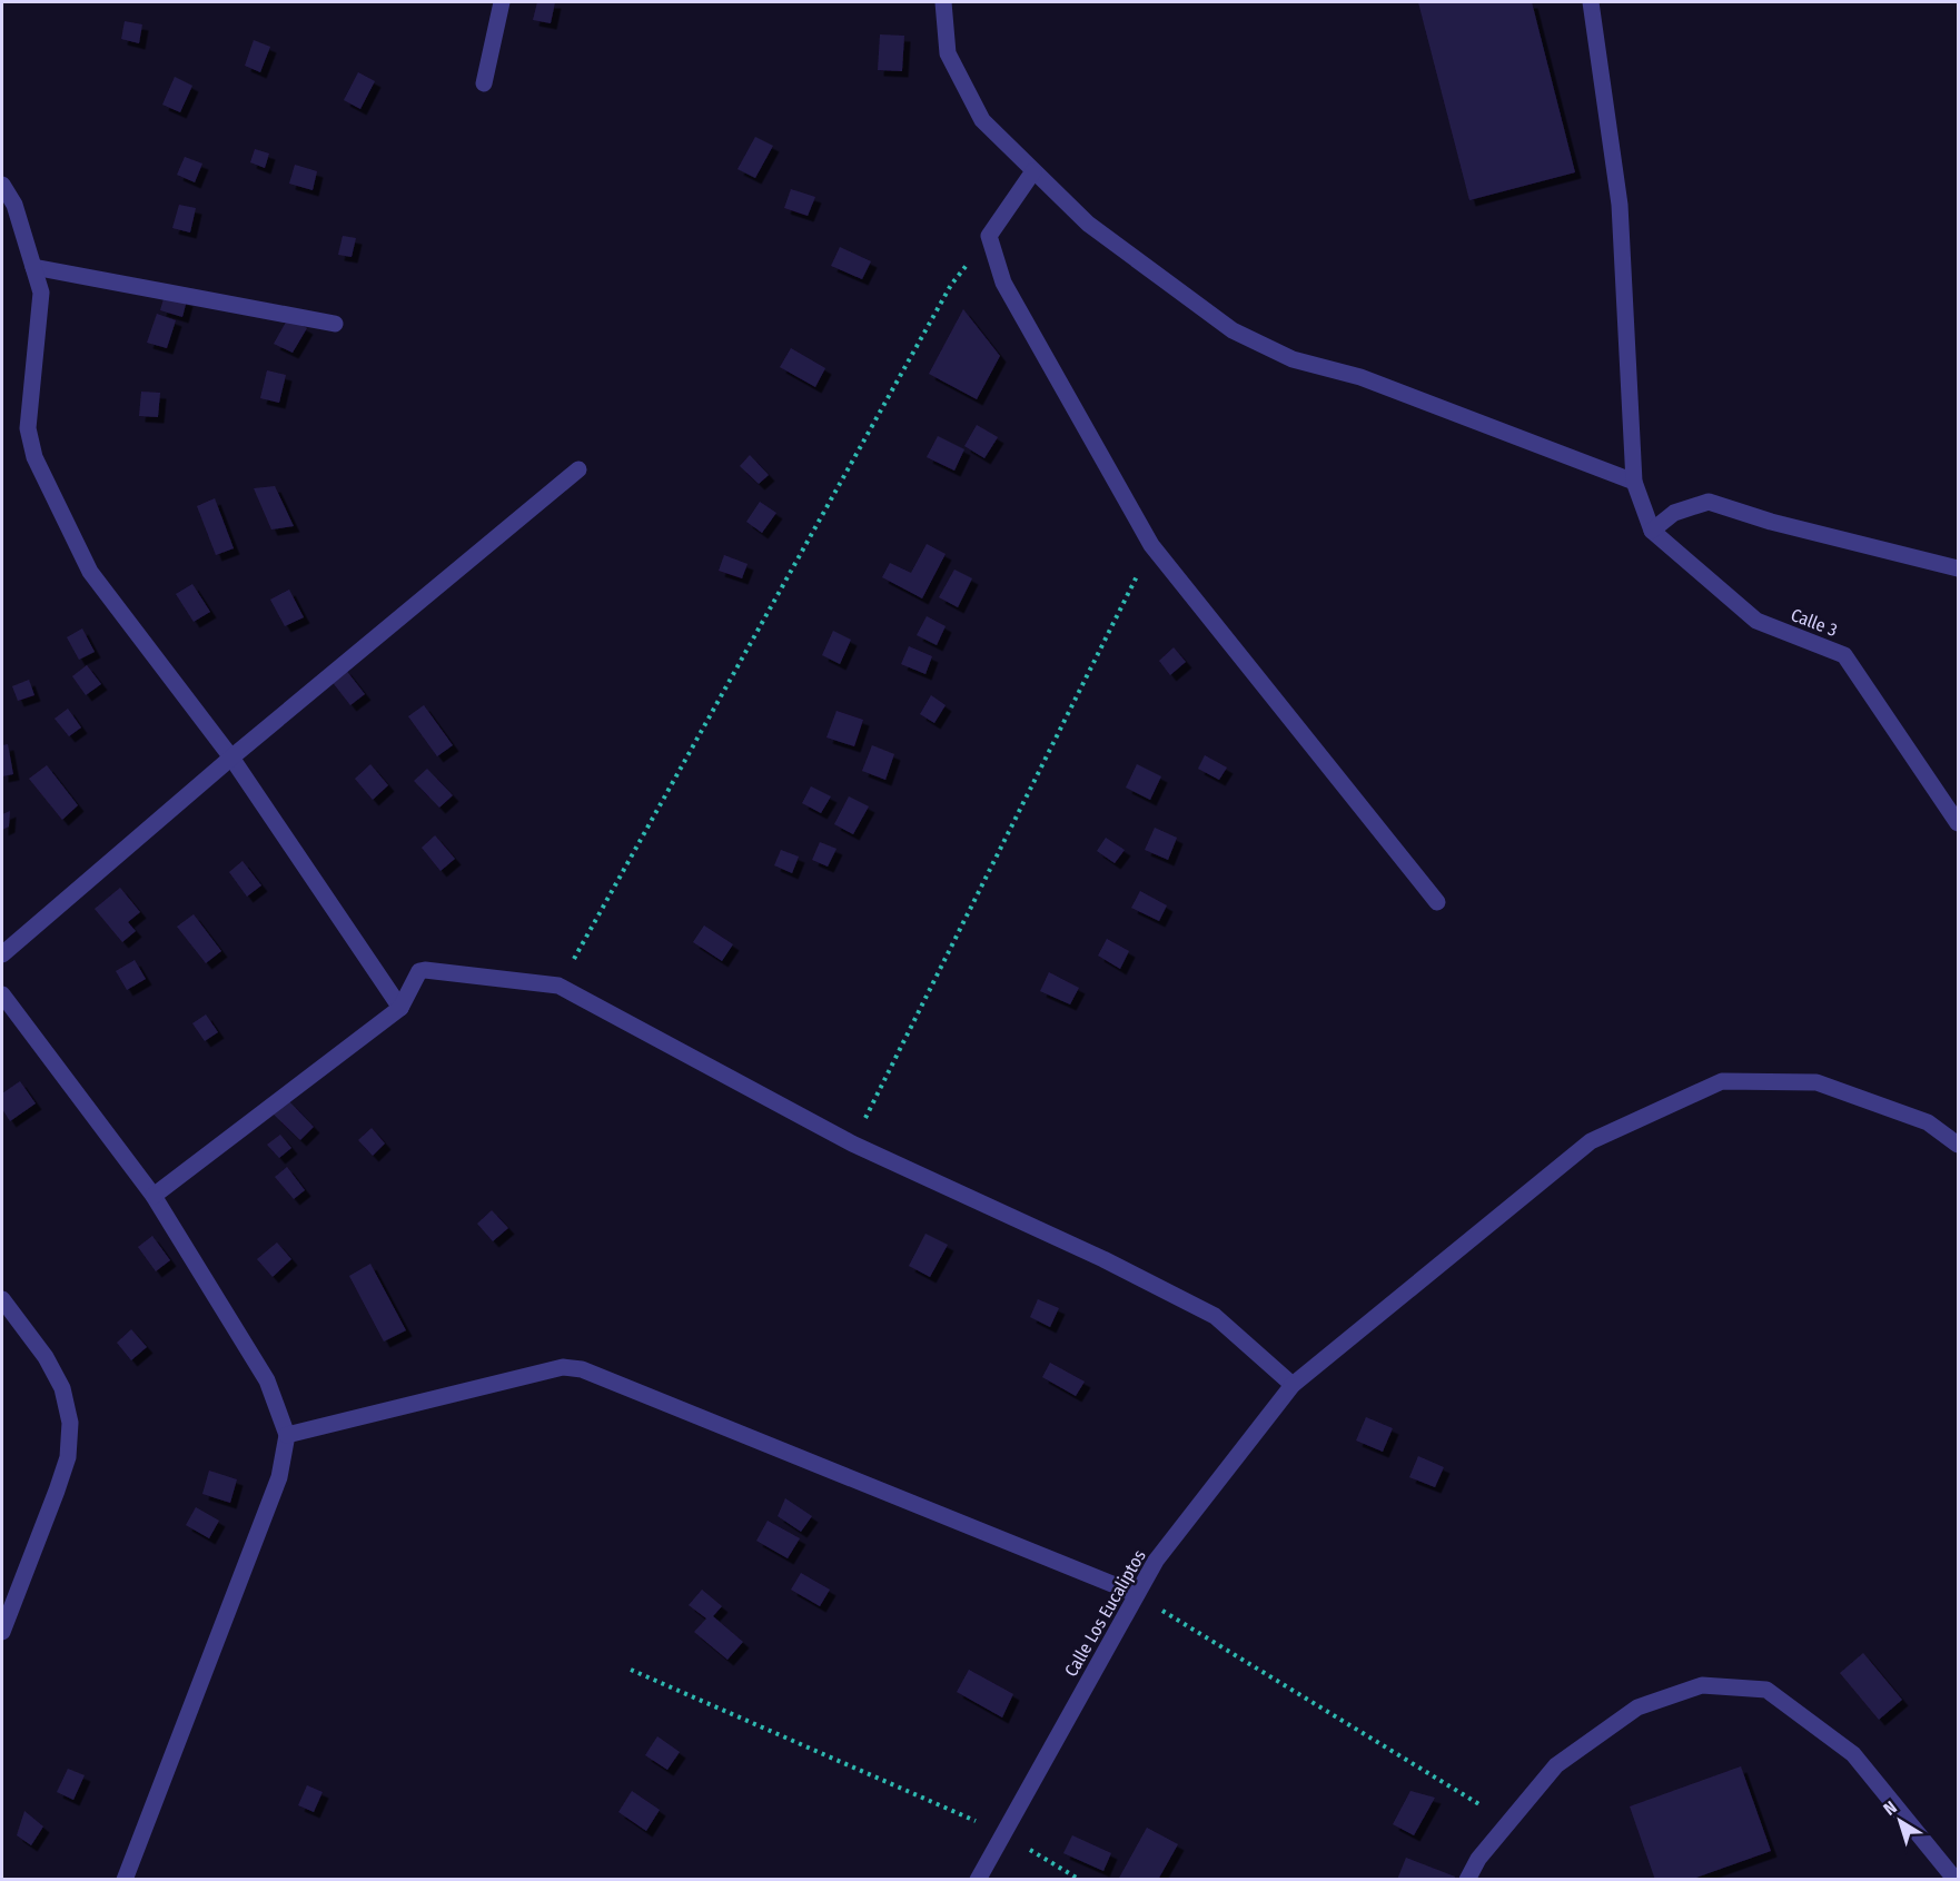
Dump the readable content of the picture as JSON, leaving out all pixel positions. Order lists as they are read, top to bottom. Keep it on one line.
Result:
{"streets":{"street":["Calle 3","Calle Los Eucaliptos"]},"north":"top left"}
